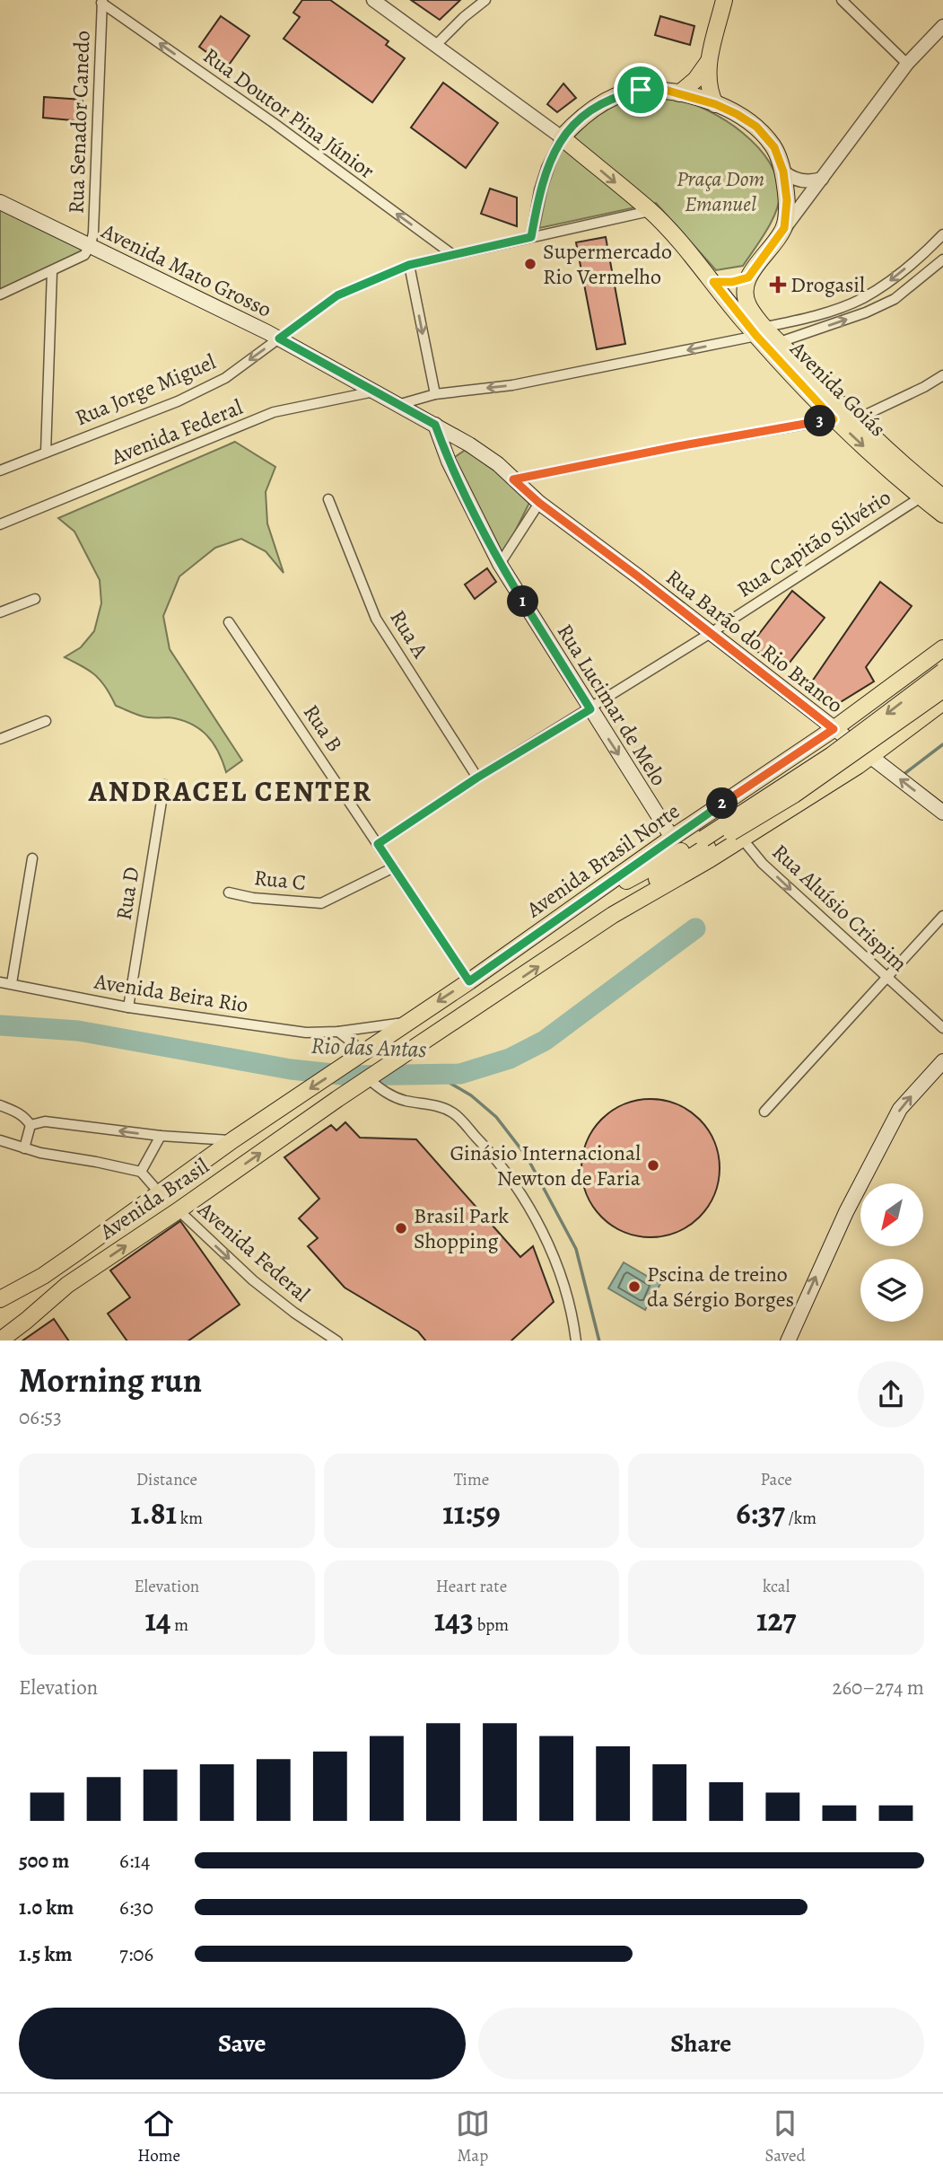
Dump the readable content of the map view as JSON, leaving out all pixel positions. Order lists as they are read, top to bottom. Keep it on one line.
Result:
{"streets":{"main road":["Avenida Mato Grosso","Avenida Goiás","Rua Barão do Rio Branco","Rua Lucimar de Melo","Avenida Brasil Norte","Avenida Brasil"],"street":["Rua Doutor Pina Júnior","Rua Senador Canedo","Rua Jorge Miguel","Avenida Federal","Rua Capitão Silvério","Rua A","Rua B","Rua C","Rua D","Rua Aluísio Crispim","Avenida Beira Rio"]},"crossings":[["Rua Doutor Pina Júnior","Rua Senador Canedo"],["Rua Doutor Pina Júnior","Rua Jorge Miguel"],["Rua Senador Canedo","Avenida Mato Grosso"],["Avenida Mato Grosso","Rua Jorge Miguel"],["Avenida Mato Grosso","Avenida Federal"],["Avenida Mato Grosso","Rua Barão do Rio Branco"],["Avenida Mato Grosso","Rua Lucimar de Melo"],["Avenida Goiás","Rua Capitão Silvério"],["Avenida Federal","Avenida Brasil"],["Rua Capitão Silvério","Rua A"],["Rua Capitão Silvério","Rua Barão do Rio Branco"],["Rua Capitão Silvério","Rua Lucimar de Melo"],["Rua Capitão Silvério","Rua B"],["Rua Barão do Rio Branco","Avenida Brasil Norte"],["Rua Lucimar de Melo","Avenida Brasil Norte"],["Rua B","Avenida Brasil Norte"],["Rua B","Rua C"],["Avenida Brasil Norte","Avenida Beira Rio"],["Avenida Brasil Norte","Avenida Brasil"],["Rua D","Avenida Beira Rio"]],"one_way":["Rua Doutor Pina Júnior","Rua Jorge Miguel","Rua Aluísio Crispim"],"districts":["ANDRACEL CENTER"],"water":["Rio das Antas"],"parks":["Praça Dom Emanuel"],"places":{"other":["Supermercado Rio Vermelho","Ginásio Internacional Newton de Faria","Brasil Park Shopping","Pscina de treino da Sérgio Borges"],"health":["Drogasil"]},"north":"bottom left","page":{"pins":["3","1","2"],"heading":["Morning run","06:53"],"stats":[["Distance","1.81 km"],["Time","11:59"],["Pace","6:37 /km"],["Elevation","14 m"],["Heart rate","143 bpm"],["kcal","127"]],"chart":["Elevation","260–274 m"],"list":[{"name":"500 m","note":"6:14"},{"name":"1.0 km","note":"6:30"},{"name":"1.5 km","note":"7:06"}],"buttons":["Save","Share"],"tabs":["Home","Map","Saved"]}}
